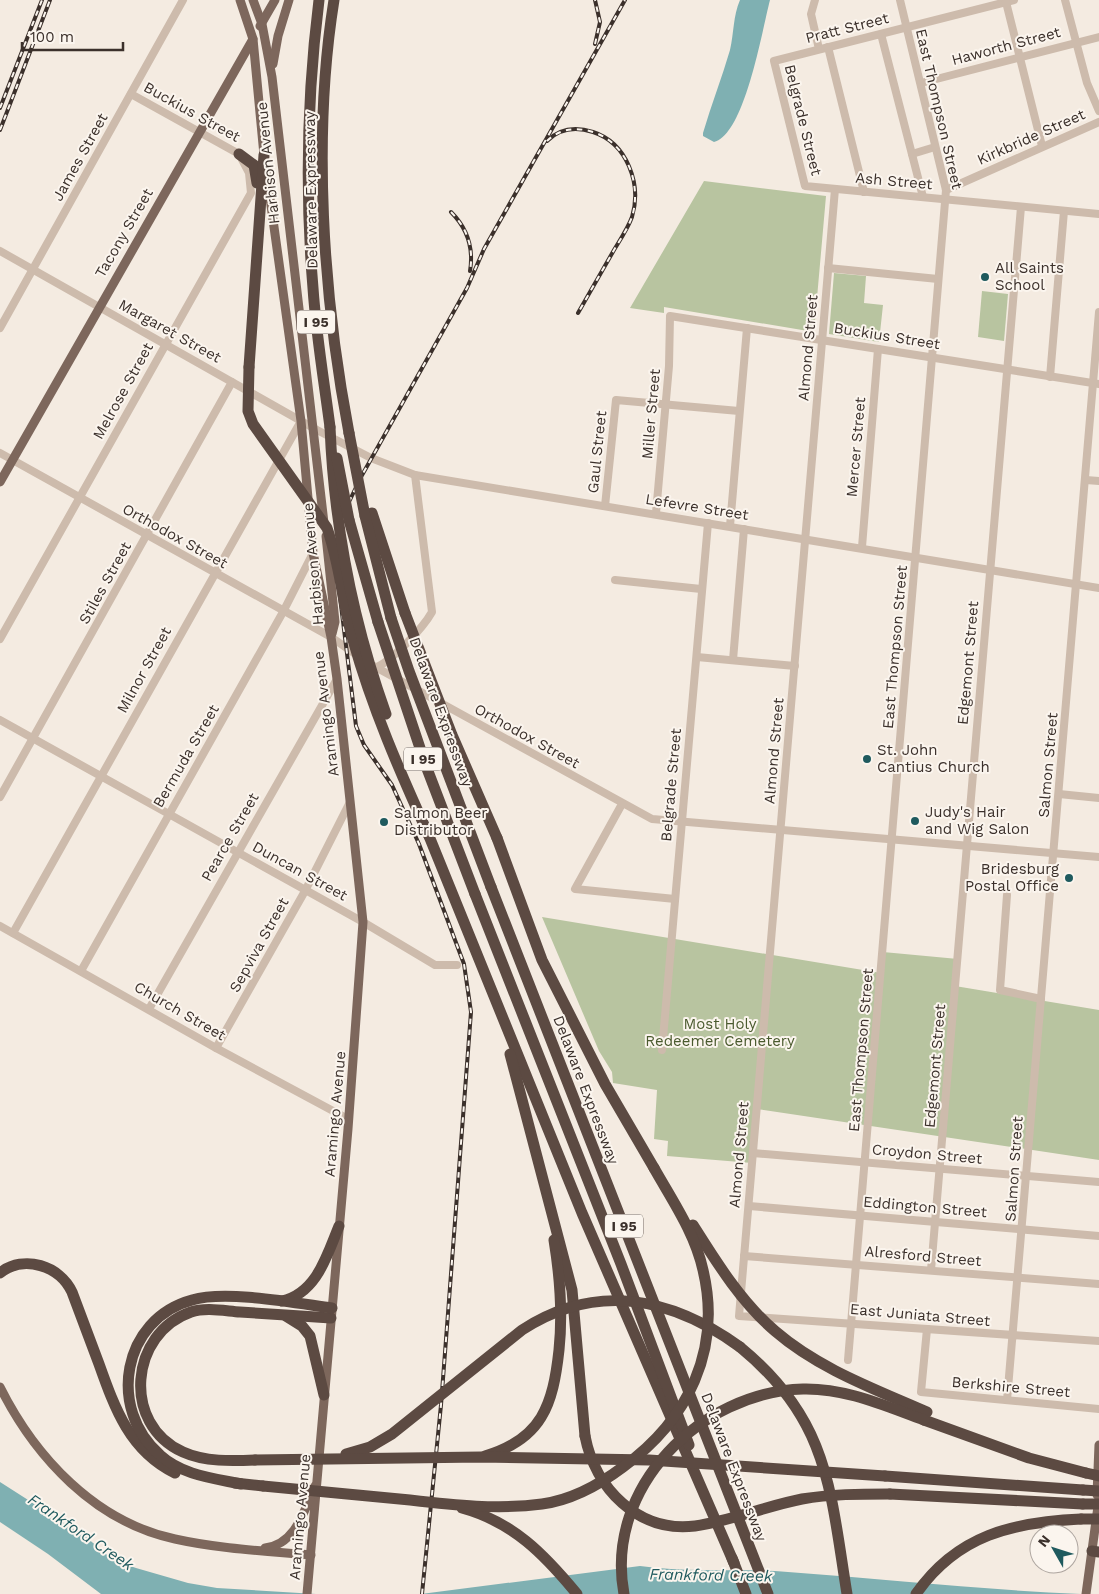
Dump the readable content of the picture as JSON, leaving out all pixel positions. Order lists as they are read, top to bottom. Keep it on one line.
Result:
{"streets":{"highway":["Delaware Expressway","I 95"],"main road":["Harbison Avenue","Tacony Street","Aramingo Avenue"],"street":["Pratt Street","Haworth Street","East Thompson Street","Buckius Street","Belgrade Street","Kirkbride Street","James Street","Ash Street","Margaret Street","Almond Street","Melrose Street","Miller Street","Mercer Street","Gaul Street","Lefevre Street","Orthodox Street","Stiles Street","Edgemont Street","Milnor Street","Bermuda Street","Salmon Street","Pearce Street","Duncan Street","Sepviva Street","Church Street","Croydon Street","Eddington Street","Alresford Street","East Juniata Street","Berkshire Street"]},"crossings":[["Pratt Street","East Thompson Street"],["Pratt Street","Belgrade Street"],["Haworth Street","East Thompson Street"],["East Thompson Street","Buckius Street"],["East Thompson Street","Kirkbride Street"],["East Thompson Street","Ash Street"],["East Thompson Street","Lefevre Street"],["East Thompson Street","Orthodox Street"],["East Thompson Street","Croydon Street"],["East Thompson Street","Eddington Street"],["East Thompson Street","Alresford Street"],["East Thompson Street","East Juniata Street"],["Buckius Street","James Street"],["Buckius Street","Tacony Street"],["Buckius Street","Almond Street"],["Buckius Street","Melrose Street"],["Buckius Street","Miller Street"],["Buckius Street","Mercer Street"],["Buckius Street","Edgemont Street"],["Buckius Street","Salmon Street"],["Belgrade Street","Ash Street"],["Belgrade Street","Lefevre Street"],["Belgrade Street","Orthodox Street"],["James Street","Margaret Street"],["Harbison Avenue","Tacony Street"],["Harbison Avenue","Margaret Street"],["Harbison Avenue","Lefevre Street"],["Harbison Avenue","Orthodox Street"],["Harbison Avenue","Milnor Street"],["Harbison Avenue","Aramingo Avenue"],["Harbison Avenue","Bermuda Street"],["Ash Street","Almond Street"],["Ash Street","Edgemont Street"],["Tacony Street","Margaret Street"],["Tacony Street","Orthodox Street"],["Margaret Street","Melrose Street"],["Margaret Street","Lefevre Street"],["Margaret Street","Stiles Street"],["Margaret Street","Milnor Street"],["Almond Street","Lefevre Street"],["Almond Street","Orthodox Street"],["Almond Street","Croydon Street"],["Almond Street","Eddington Street"],["Almond Street","Alresford Street"],["Almond Street","East Juniata Street"],["Melrose Street","Orthodox Street"],["Miller Street","Gaul Street"],["Miller Street","Lefevre Street"],["Mercer Street","Lefevre Street"],["Gaul Street","Lefevre Street"],["Lefevre Street","Edgemont Street"],["Lefevre Street","Milnor Street"],["Lefevre Street","Salmon Street"],["Orthodox Street","Stiles Street"],["Orthodox Street","Edgemont Street"],["Orthodox Street","Milnor Street"],["Orthodox Street","Aramingo Avenue"],["Orthodox Street","Bermuda Street"],["Orthodox Street","Salmon Street"],["Stiles Street","Duncan Street"],["Edgemont Street","Croydon Street"],["Edgemont Street","Eddington Street"],["Edgemont Street","Alresford Street"],["Milnor Street","Duncan Street"],["Milnor Street","Church Street"],["Aramingo Avenue","Pearce Street"],["Aramingo Avenue","Duncan Street"],["Aramingo Avenue","Sepviva Street"],["Aramingo Avenue","Church Street"],["Bermuda Street","Duncan Street"],["Bermuda Street","Church Street"],["Salmon Street","Croydon Street"],["Salmon Street","Eddington Street"],["Salmon Street","Alresford Street"],["Salmon Street","East Juniata Street"],["Salmon Street","Berkshire Street"],["Pearce Street","Duncan Street"],["Pearce Street","Church Street"],["Duncan Street","Sepviva Street"],["Sepviva Street","Church Street"],["East Juniata Street","Berkshire Street"]],"water":["Frankford Creek"],"parks":["Most Holy Redeemer Cemetery"],"places":["All Saints School","St. John Cantius Church","Judy's Hair and Wig Salon","Salmon Beer Distributor","Bridesburg Postal Office"],"scale_bar":"100 m","north":"top left"}
